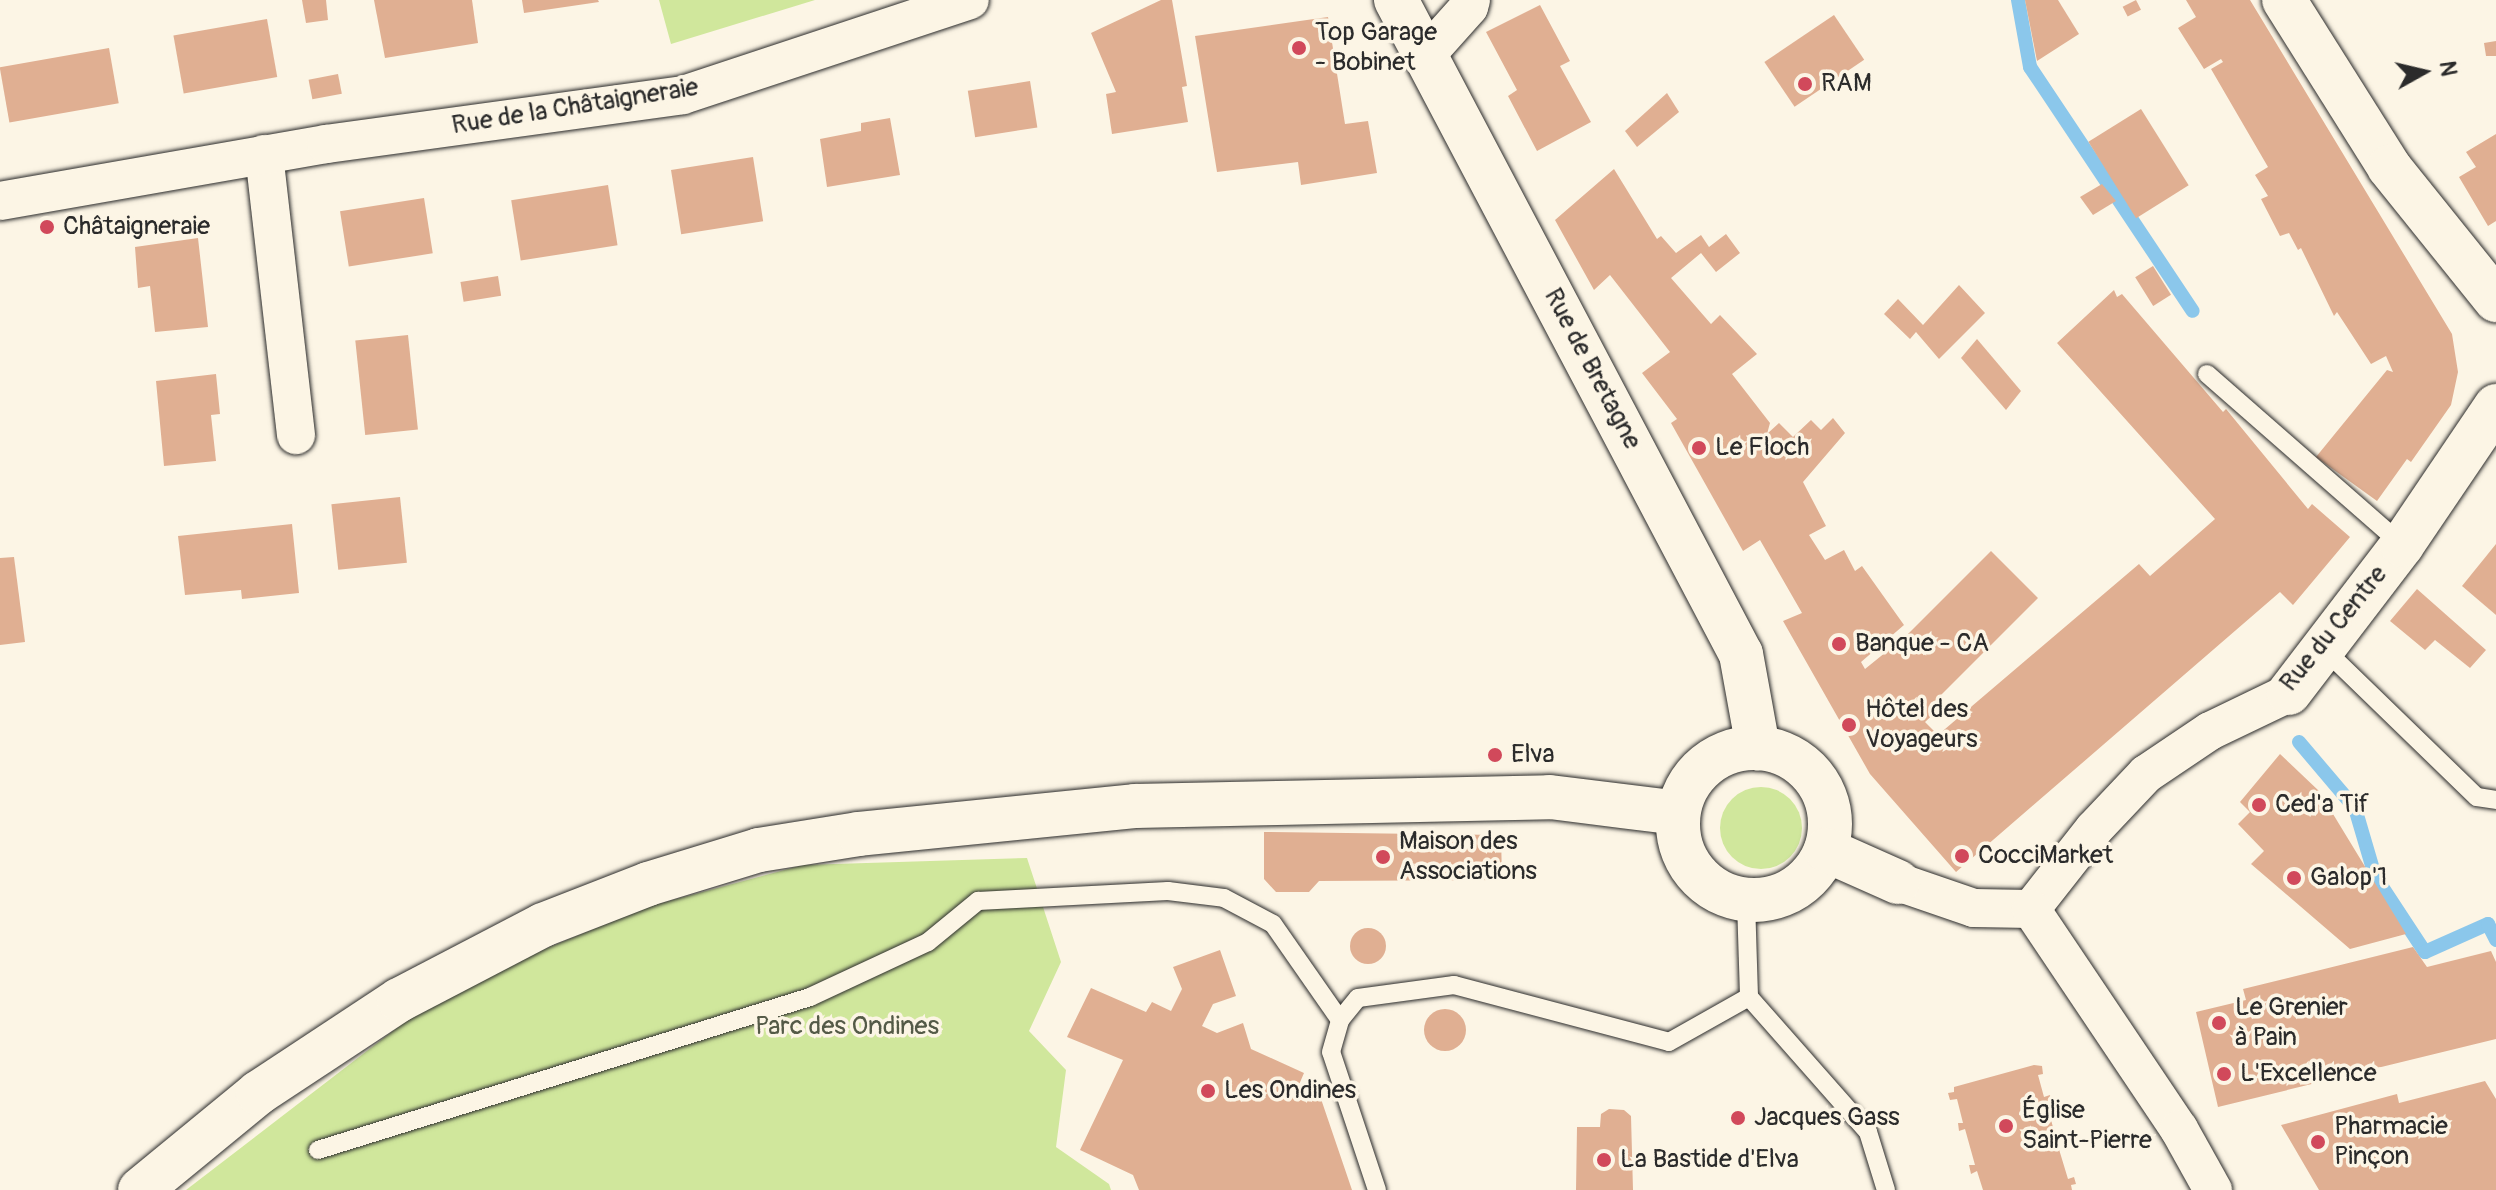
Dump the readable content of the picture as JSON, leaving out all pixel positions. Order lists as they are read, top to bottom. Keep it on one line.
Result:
{"streets":{"street":["Rue de la Châtaigneraie","Rue de Bretagne","Rue du Centre"]},"parks":["Parc des Ondines"],"places":["Top Garage - Bobinet","RAM","Châtaigneraie","Le Floch","Banque - CA","Hôtel des Voyageurs","Elva","Ced'a Tif","CocciMarket","Maison des Associations","Galop'1","Le Grenier à Pain","L'Excellence","Les Ondines","Jacques Gass","Église Saint-Pierre","Pharmacie Pinçon","La Bastide d'Elva"],"north":"right"}
